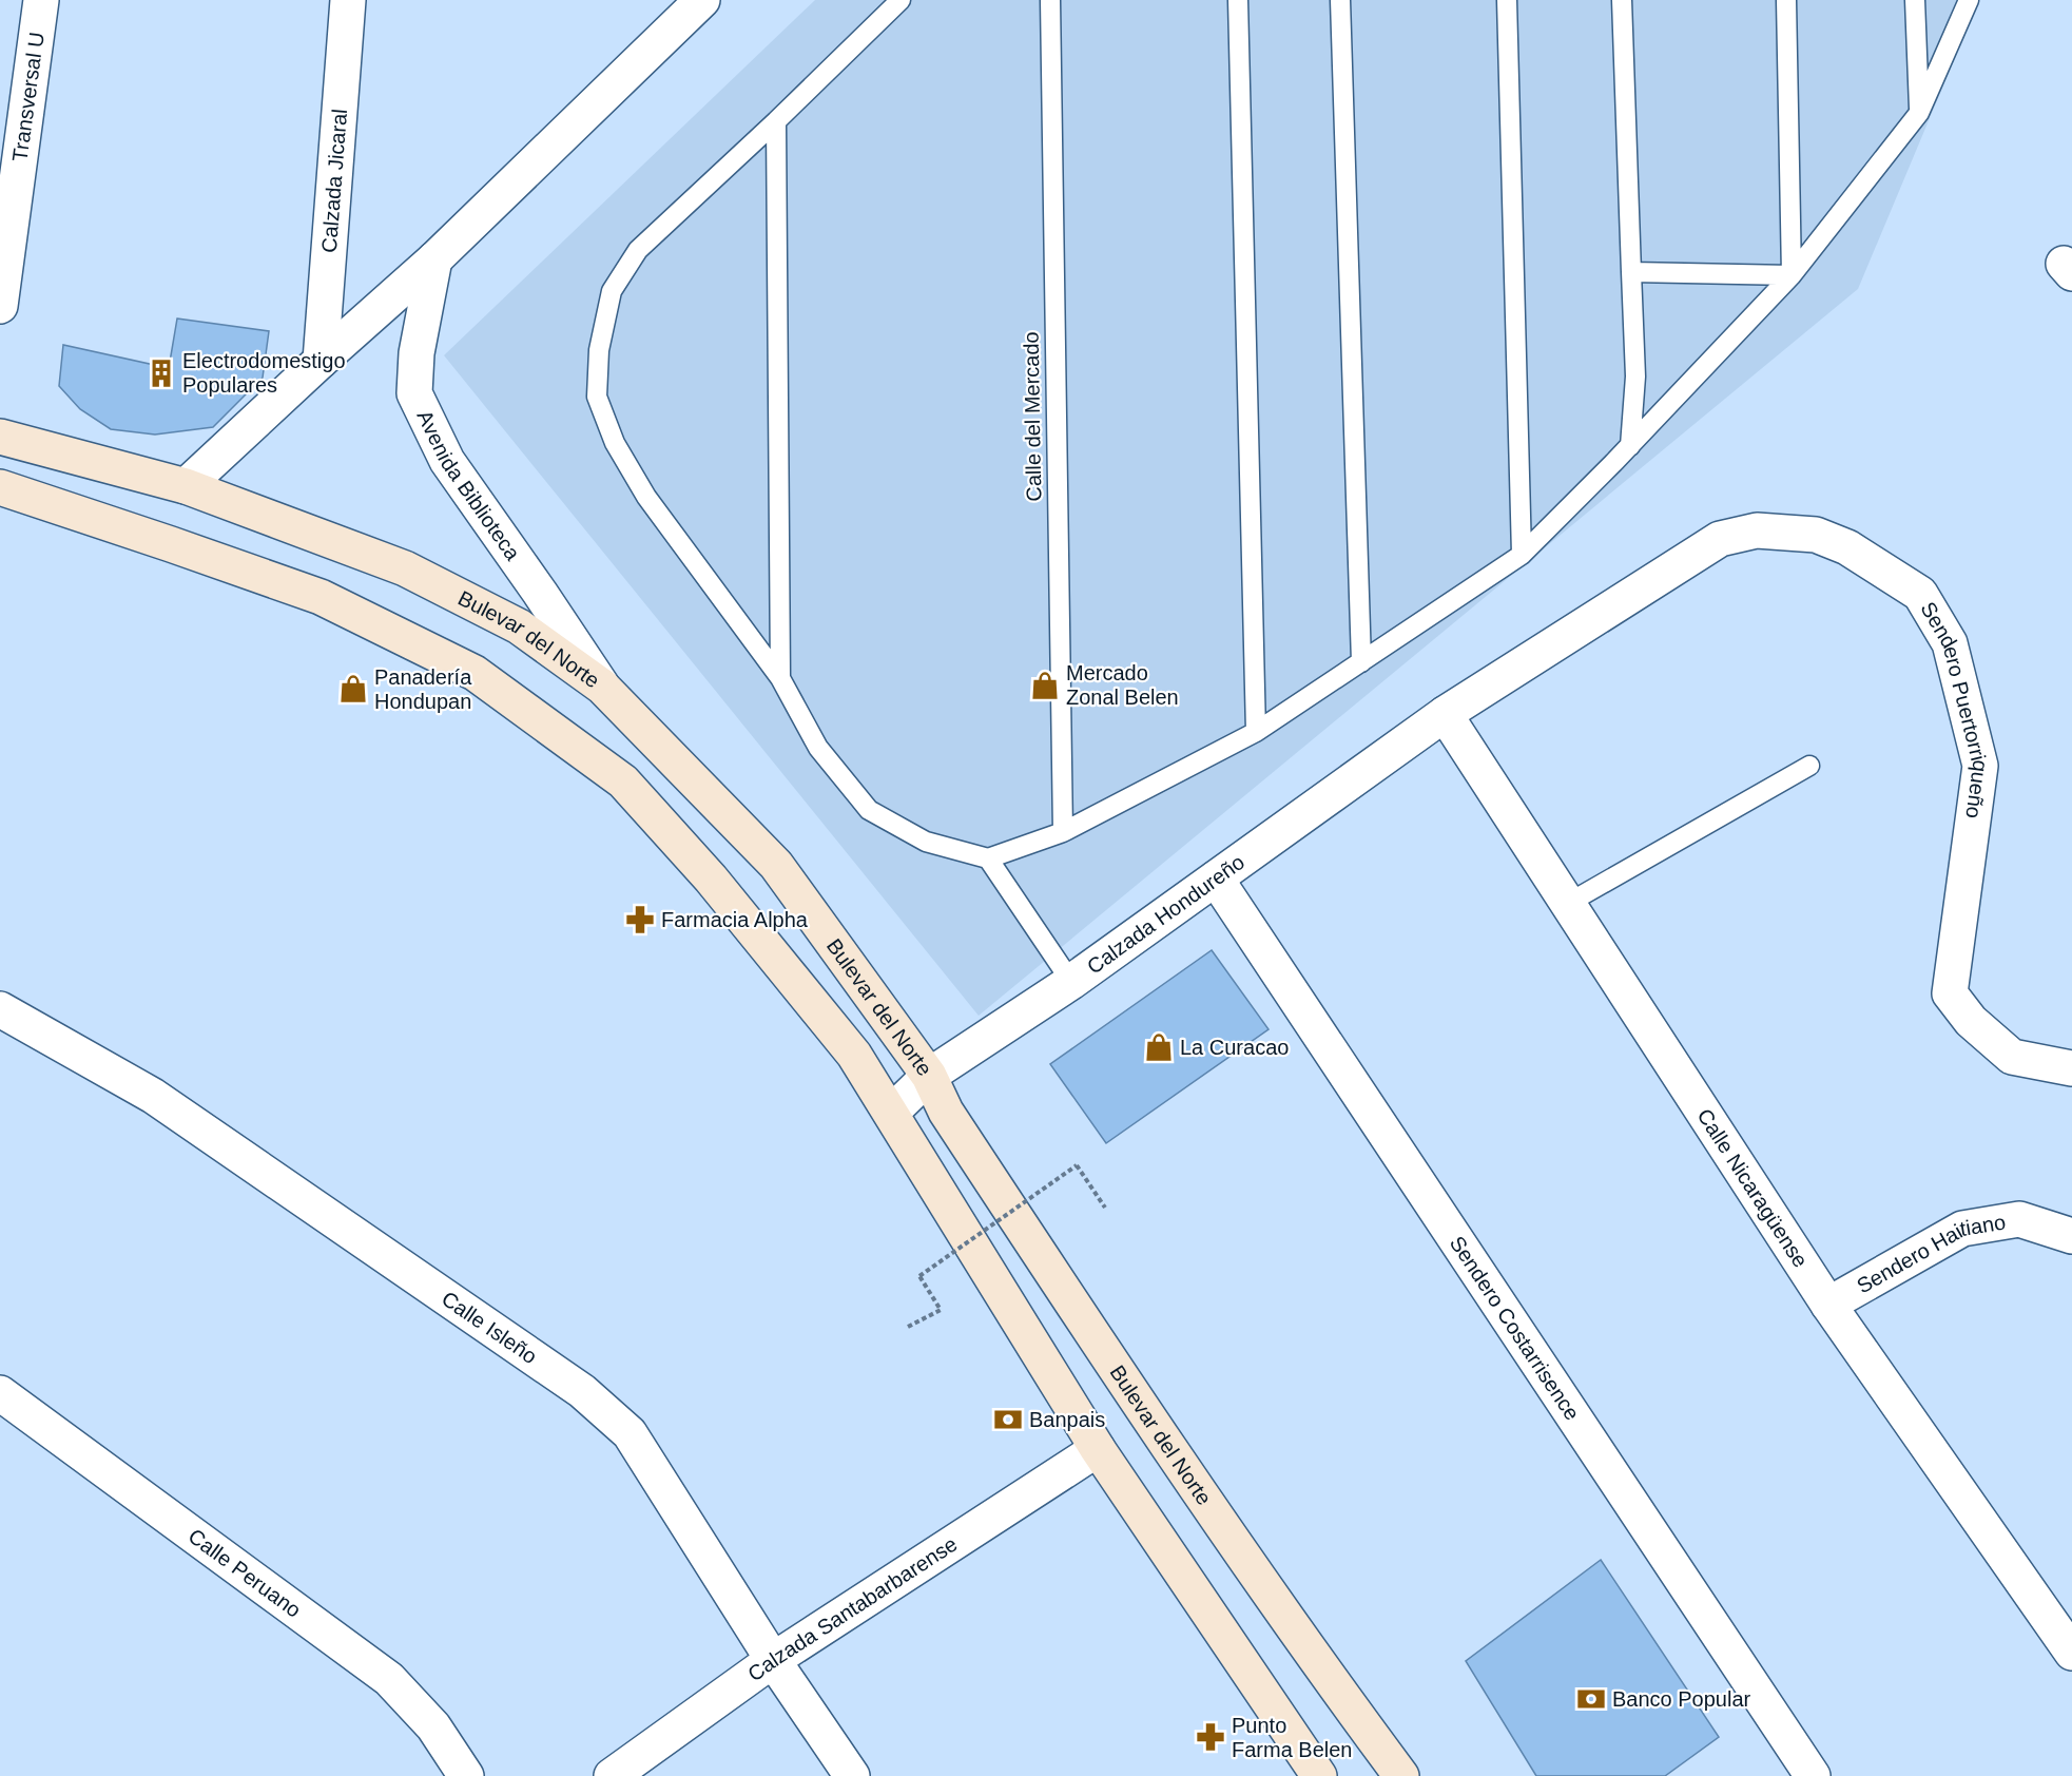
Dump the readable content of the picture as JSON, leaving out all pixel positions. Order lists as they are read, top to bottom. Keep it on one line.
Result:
{"streets":{"main road":["Bulevar del Norte"],"street":["Transversal U","Calzada Jicaral","Avenida Biblioteca","Sendero Puertorriqueño","Calzada Hondureño","Calle Nicaragüense","Sendero Haitiano","Sendero Costarrisence","Calle Isleño","Calle Peruano","Calzada Santabarbarense"],"lane":["Calle del Mercado"]},"crossings":[["Avenida Biblioteca","Bulevar del Norte"],["Bulevar del Norte","Calzada Hondureño"],["Sendero Puertorriqueño","Calzada Hondureño"],["Sendero Puertorriqueño","Calle Nicaragüense"],["Calzada Hondureño","Calle Nicaragüense"],["Calzada Hondureño","Sendero Costarrisence"],["Calle Nicaragüense","Sendero Haitiano"],["Calle Isleño","Calzada Santabarbarense"]],"places":{"building":["Electrodomestigo Populares"],"shop":["Mercado Zonal Belen","Panadería Hondupan","La Curacao"],"pharmacy":["Farmacia Alpha","Punto Farma Belen"],"bank":["Banpais","Banco Popular"]}}
